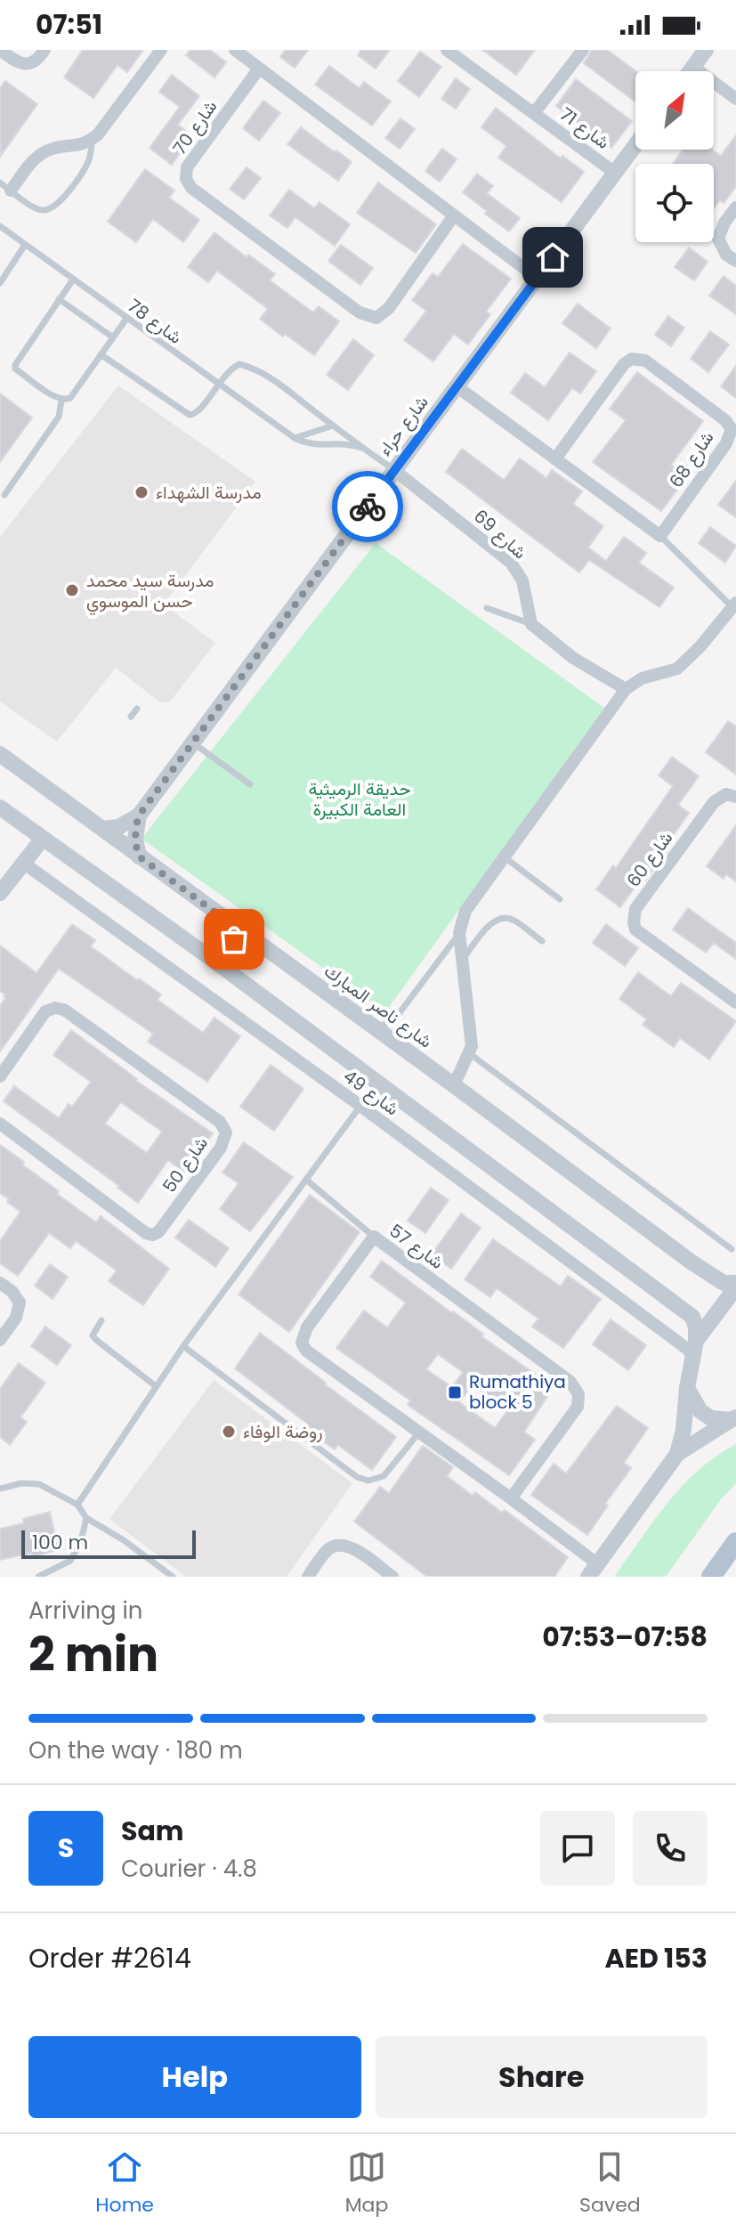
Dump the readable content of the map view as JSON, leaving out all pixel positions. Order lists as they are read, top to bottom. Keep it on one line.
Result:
{"streets":{"street":["شارع 70","شارع 71","شارع حراء","شارع 68","شارع 69","شارع 60","شارع ناصر المبارك","شارع 49","شارع 50","شارع 57"],"lane":["شارع 78"]},"crossings":[["شارع 71","شارع حراء"],["شارع 78","شارع حراء"],["شارع 78","شارع 69"],["شارع حراء","شارع 69"]],"parks":["حديقة الرميثية العامة الكبيرة"],"places":{"other":["مدرسة الشهداء","مدرسة سيد محمد حسن الموسوي","روضة الوفاء"],"transit":["Rumathiya block 5"]},"scale_bar":"100 m","north":"top right","page":{"status":"07:51","scale":"100 m","heading":["2 min","Arriving in","07:53–07:58"],"panel":["Sam","Courier · 4.8","Order #2614","AED 153"],"bar":"On the way · 180 m","round":"S","buttons":["Help","Share"],"tabs":["Home","Map","Saved"]}}
